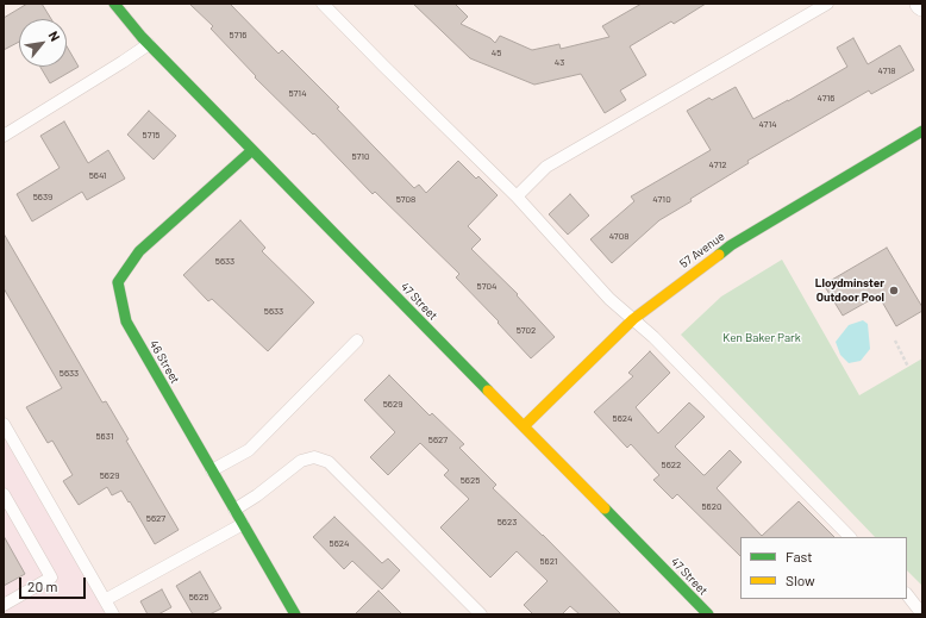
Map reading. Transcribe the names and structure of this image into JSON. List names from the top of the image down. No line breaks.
{"streets":{"street":["57 Avenue","47 Street","46 Street"]},"crossings":[["57 Avenue","47 Street"],["47 Street","46 Street"]],"parks":["Ken Baker Park"],"places":["Lloydminster Outdoor Pool"],"house_numbers":["5716","45","43","4718","5714","4716","4714","5715","5710","4712","5641","5639","5708","4710","4708","5633","5704","5633","5702","5633","5629","5624","5631","5627","5622","5629","5625","5620","5627","5623","5624","5621","5625"],"legend":["Fast","Slow"],"scale_bar":"20 m","north":"top right"}
